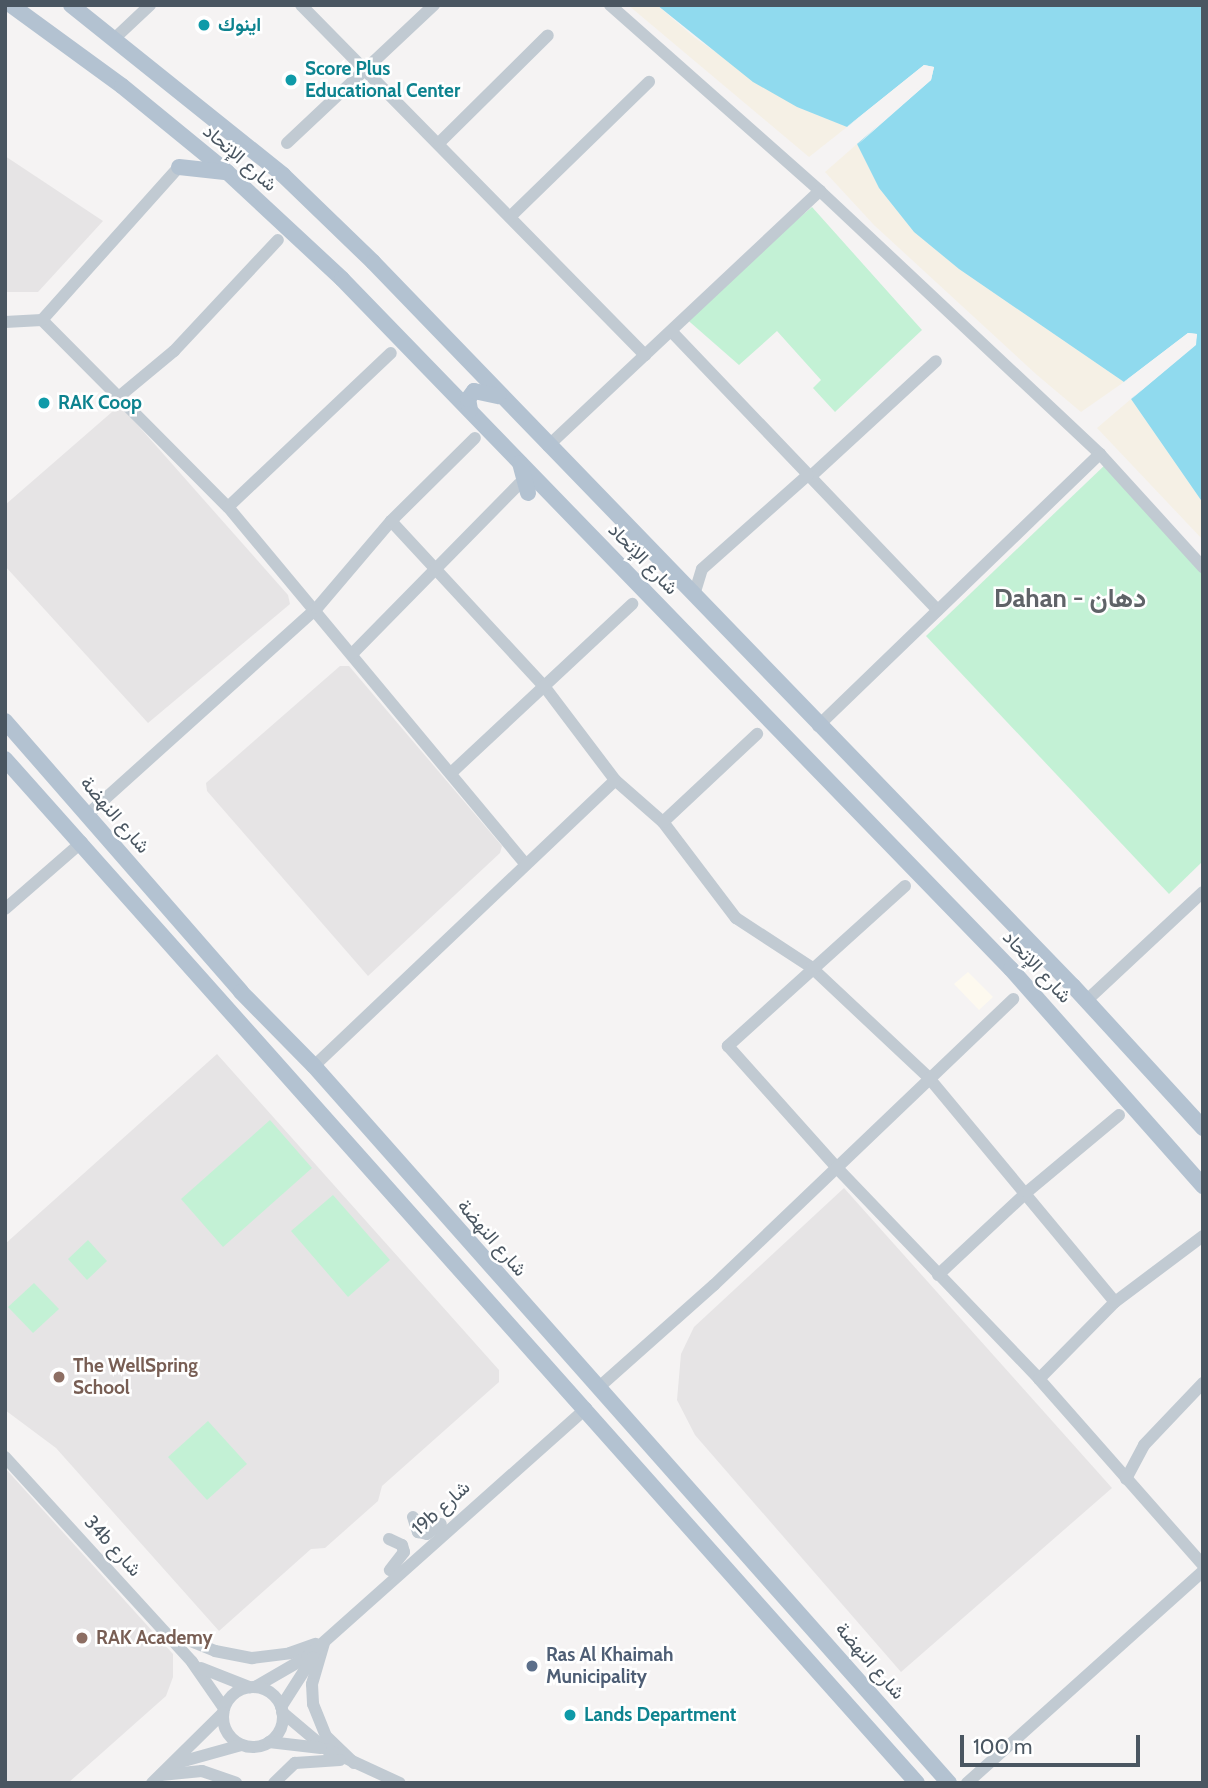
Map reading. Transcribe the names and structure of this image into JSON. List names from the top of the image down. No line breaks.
{"streets":{"main road":["شارع الإتحاد","شارع النهضة"],"street":["19b شارع","34b شارع"]},"crossings":[["19b شارع","34b شارع"]],"districts":["Dahan - دهان"],"places":["اينوك","Score Plus Educational Center","RAK Coop","The WellSpring School","RAK Academy","Ras Al Khaimah Municipality","Lands Department"],"scale_bar":"100 m"}
